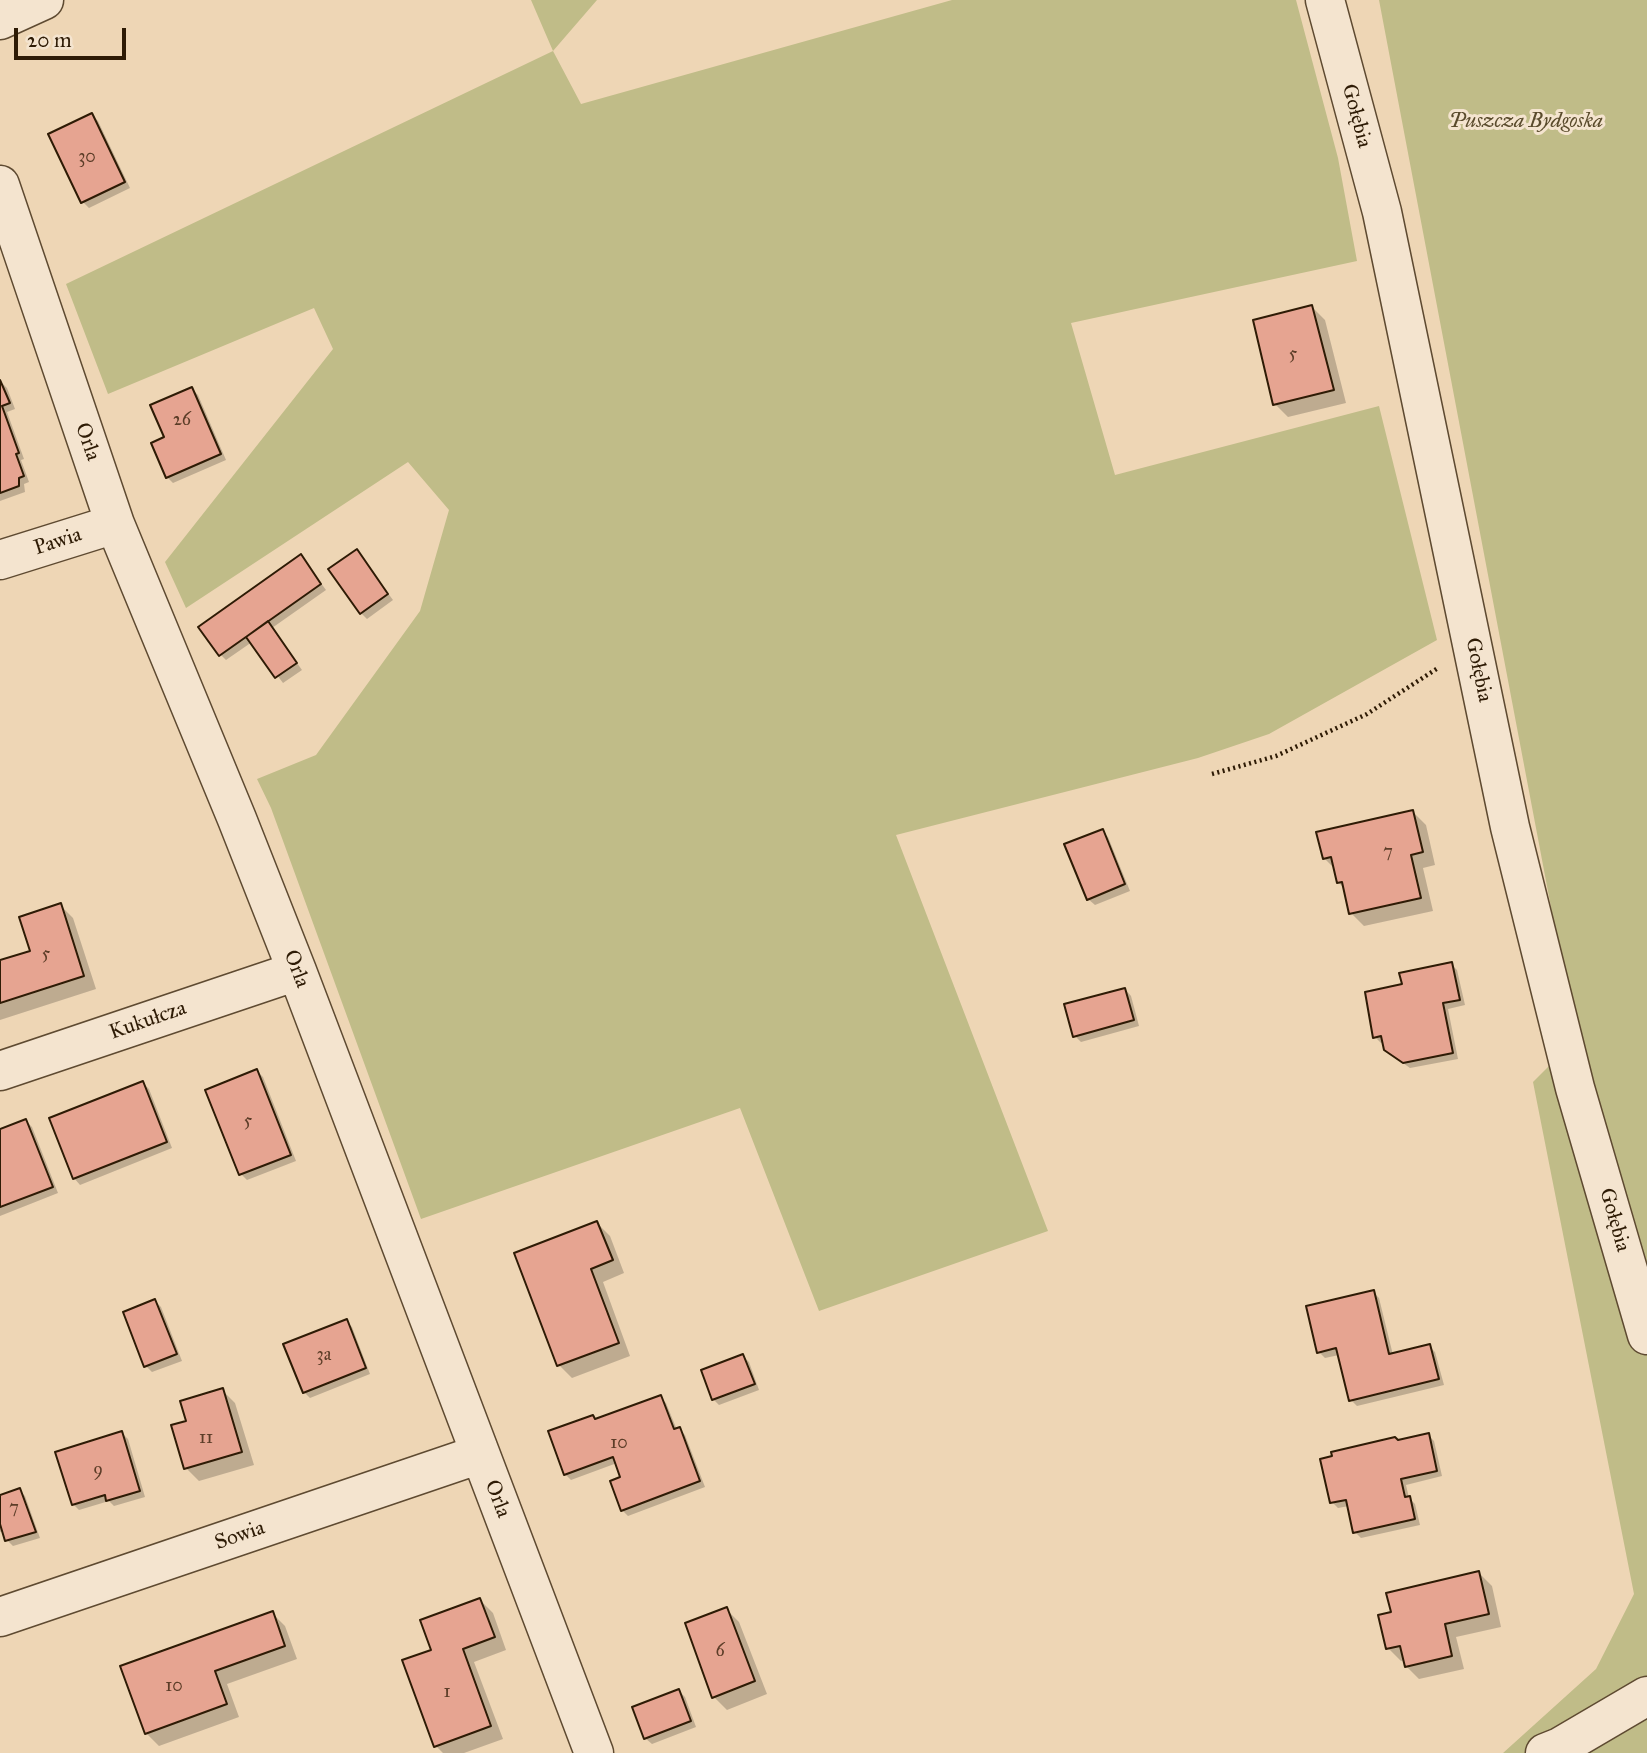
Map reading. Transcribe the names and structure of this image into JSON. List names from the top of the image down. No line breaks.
{"streets":{"street":["Gołębia","Orla","Pawia","Kukułcza","Sowia"]},"crossings":[["Orla","Pawia"],["Orla","Kukułcza"],["Orla","Sowia"]],"parks":["Puszcza Bydgoska"],"house_numbers":["30","5","26","7","5","5","3a","11","10","9","7","6","10","1"],"scale_bar":"20 m"}
